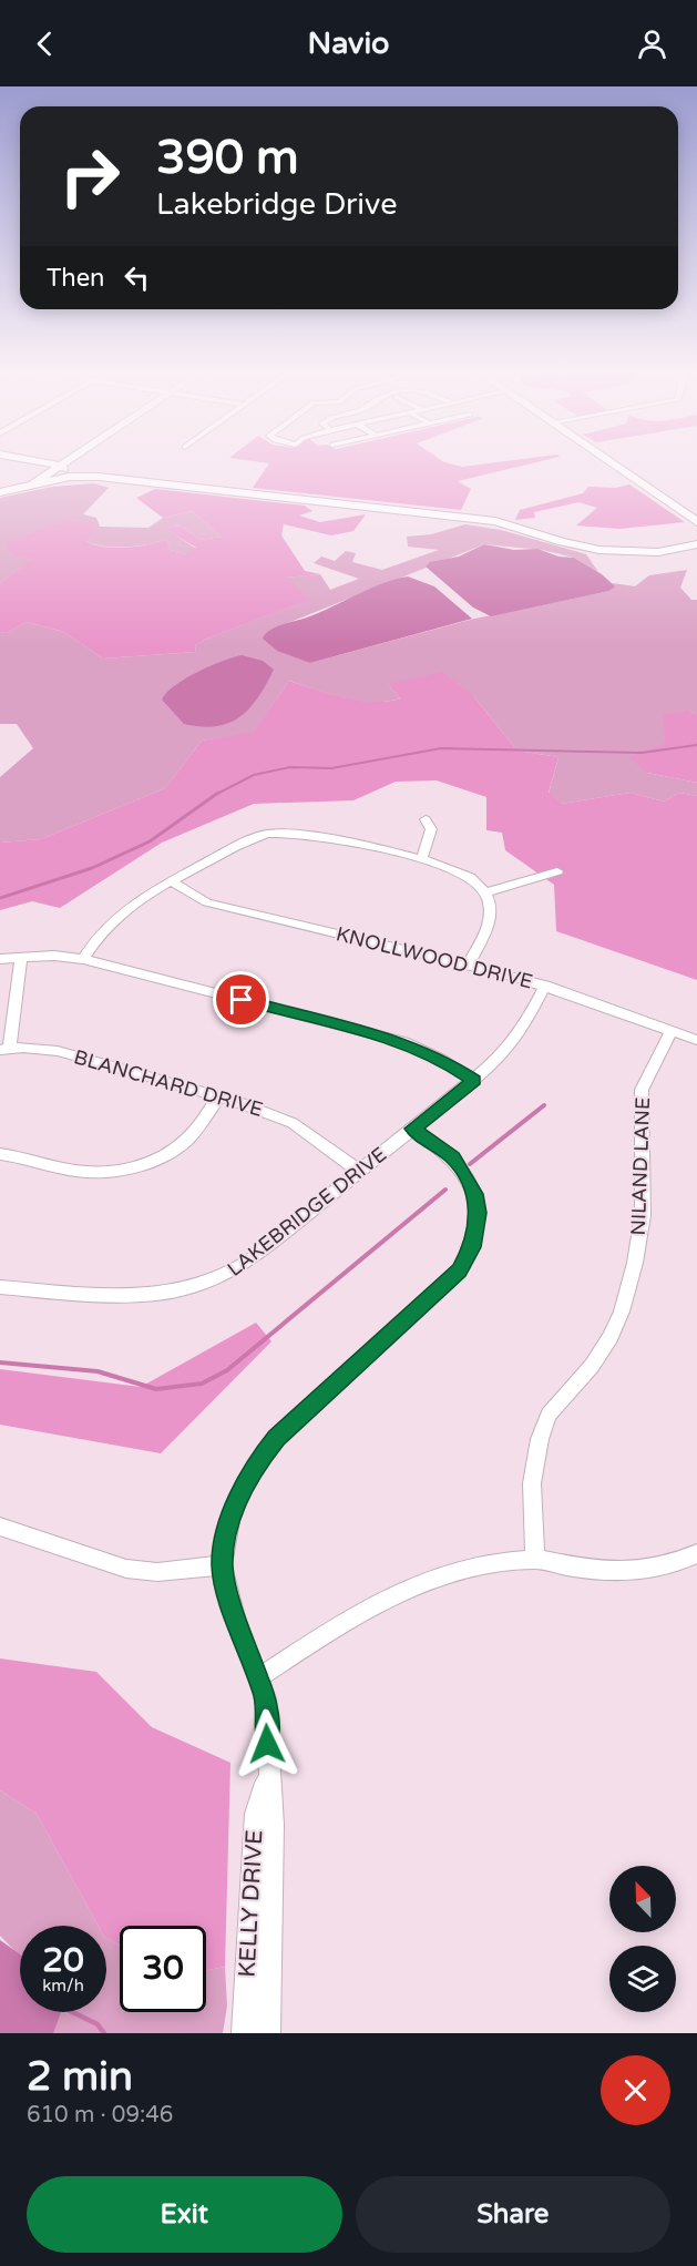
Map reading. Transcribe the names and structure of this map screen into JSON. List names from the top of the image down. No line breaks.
{"streets":{"street":["KNOLLWOOD DRIVE","BLANCHARD DRIVE","NILAND LANE","LAKEBRIDGE DRIVE","KELLY DRIVE"]},"crossings":[["KNOLLWOOD DRIVE","NILAND LANE"],["KNOLLWOOD DRIVE","LAKEBRIDGE DRIVE"],["BLANCHARD DRIVE","LAKEBRIDGE DRIVE"],["LAKEBRIDGE DRIVE","KELLY DRIVE"]],"north":"top left","page":{"header":"Navio","turn":["390 m","Lakebridge Drive"],"then":"Then","speed":"20 km/h","limit":"30","heading":["2 min","610 m · 09:46"],"buttons":["Exit","Share"]}}
